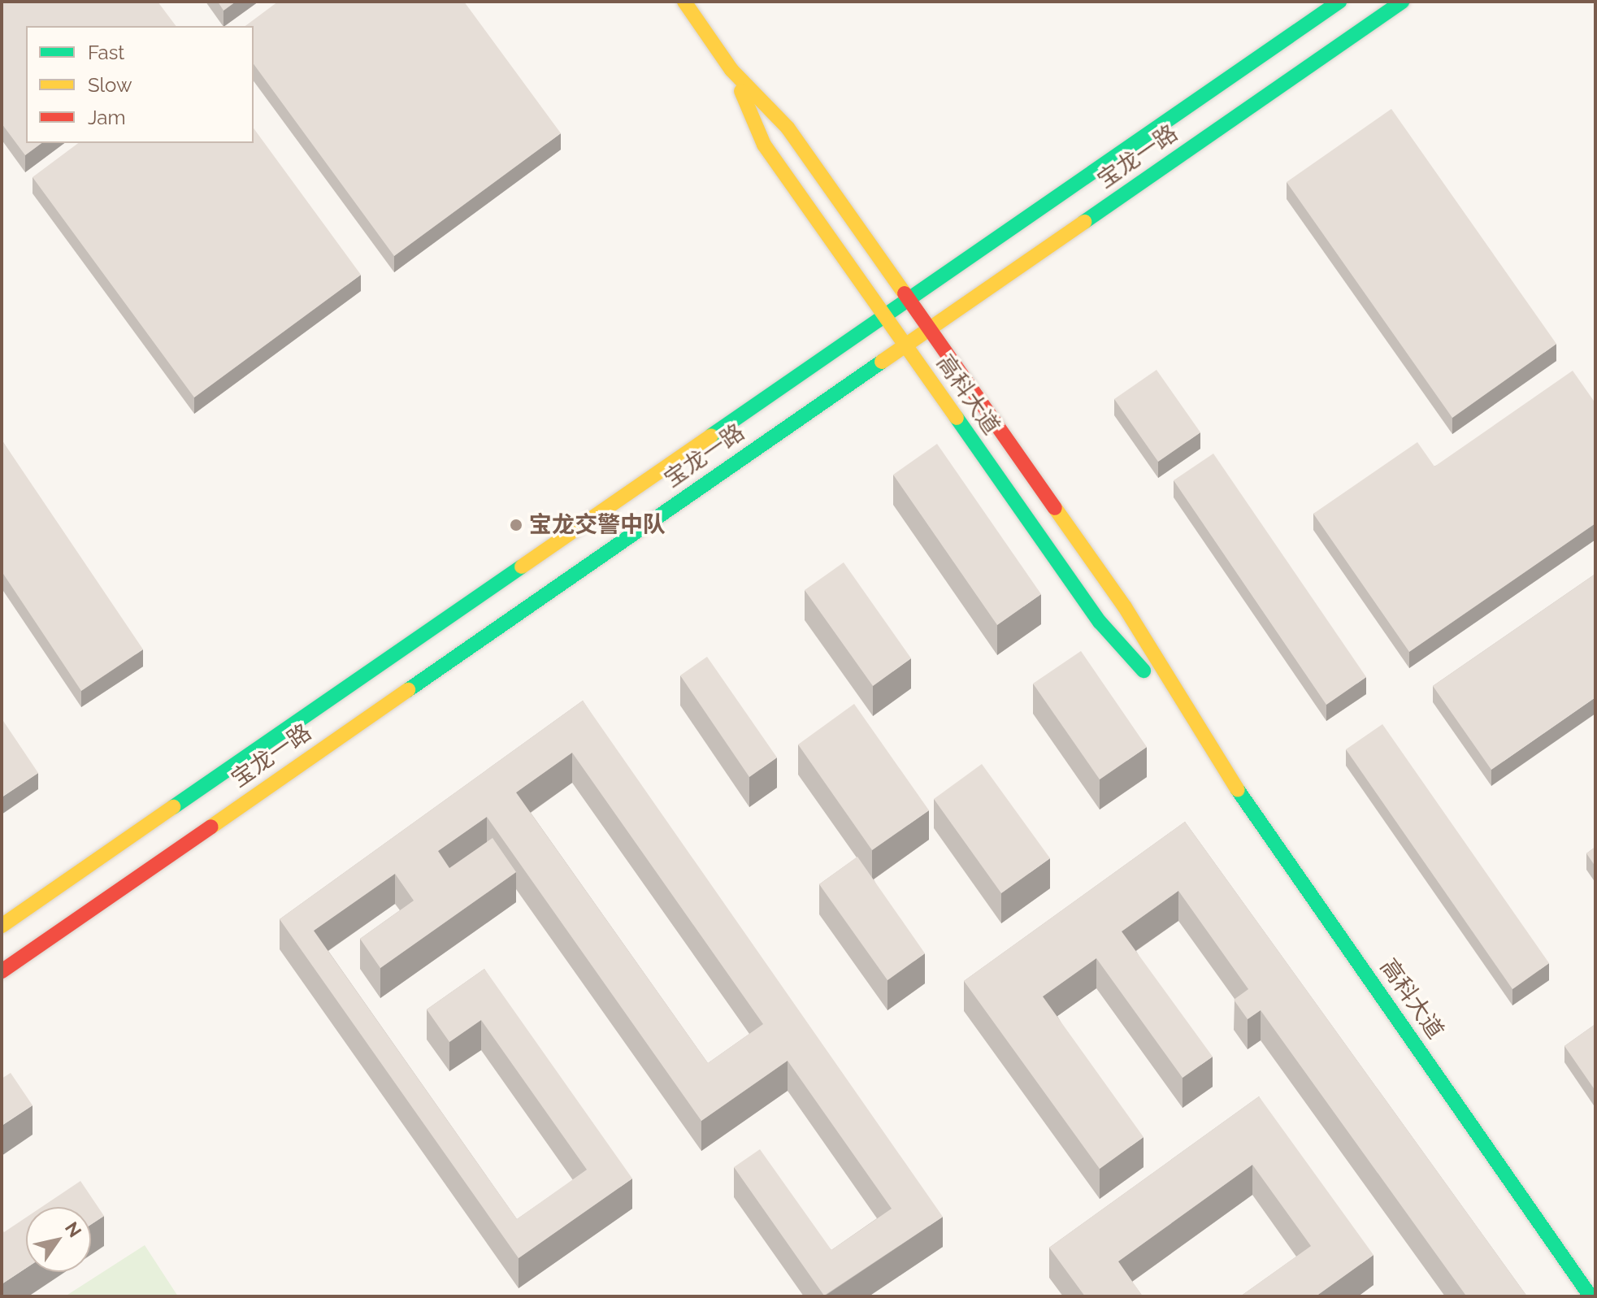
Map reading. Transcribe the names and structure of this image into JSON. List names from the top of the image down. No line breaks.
{"streets":{"street":["宝龙一路","高科大道"]},"crossings":[["宝龙一路","高科大道"]],"places":["宝龙交警中队"],"legend":["Fast","Slow","Jam"],"north":"top right"}
